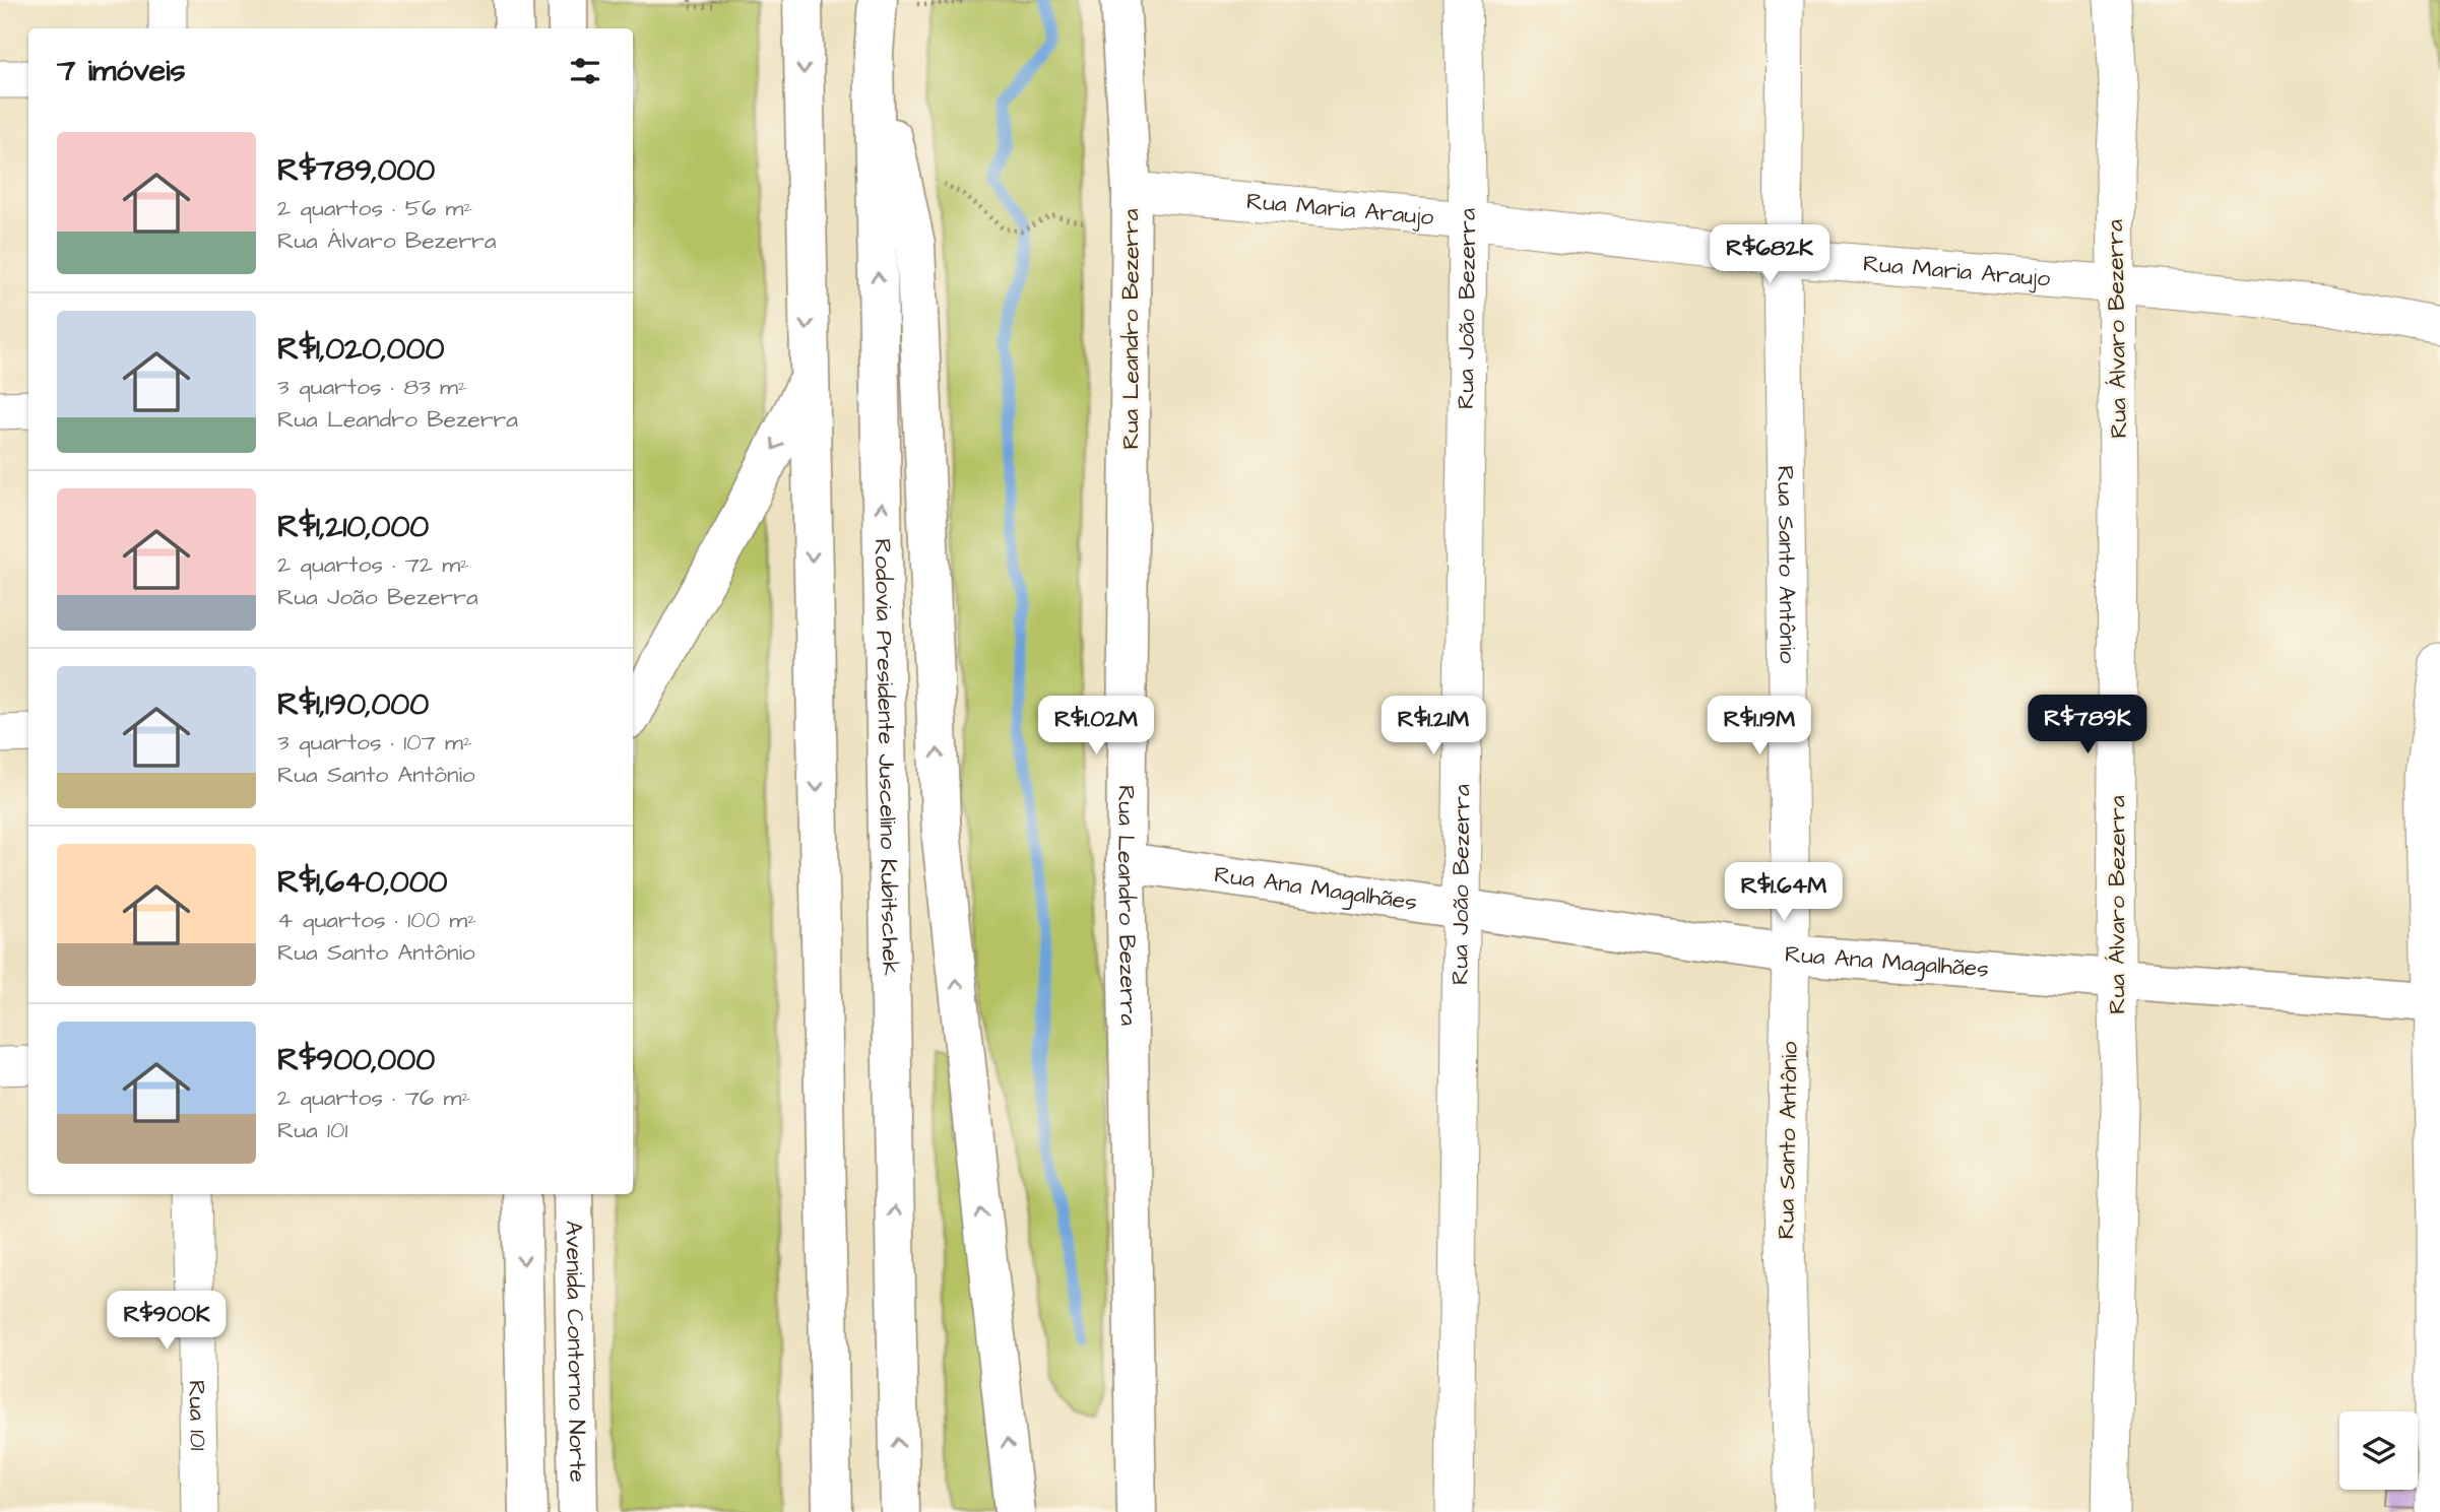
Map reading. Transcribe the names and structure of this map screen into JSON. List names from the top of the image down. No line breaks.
{"streets":{"main road":["Rua Leandro Bezerra","Rodovia Presidente Juscelino Kubitschek","Rua Ana Magalhães","Avenida Contorno Norte"],"street":["Rua Maria Araujo","Rua João Bezerra","Rua Álvaro Bezerra","Rua Santo Antônio","Rua 101"]},"crossings":[["Rua Maria Araujo","Rua João Bezerra"],["Rua Maria Araujo","Rua Leandro Bezerra"],["Rua Maria Araujo","Rua Álvaro Bezerra"],["Rua Maria Araujo","Rua Santo Antônio"],["Rua João Bezerra","Rua Ana Magalhães"],["Rua Leandro Bezerra","Rua Ana Magalhães"],["Rua Álvaro Bezerra","Rua Ana Magalhães"],["Rua Santo Antônio","Rua Ana Magalhães"]],"page":{"heading":"7 imóveis","list":[{"name":"R$789,000","note":"2 quartos · 56 m² · Rua Álvaro Bezerra"},{"name":"R$1,020,000","note":"3 quartos · 83 m² · Rua Leandro Bezerra"},{"name":"R$1,210,000","note":"2 quartos · 72 m² · Rua João Bezerra"},{"name":"R$1,190,000","note":"3 quartos · 107 m² · Rua Santo Antônio"},{"name":"R$1,640,000","note":"4 quartos · 100 m² · Rua Santo Antônio"},{"name":"R$900,000","note":"2 quartos · 76 m² · Rua 101"}],"price":["R$682K","R$789K","R$1.02M","R$1.21M","R$1.19M","R$1.64M","R$900K"]}}
